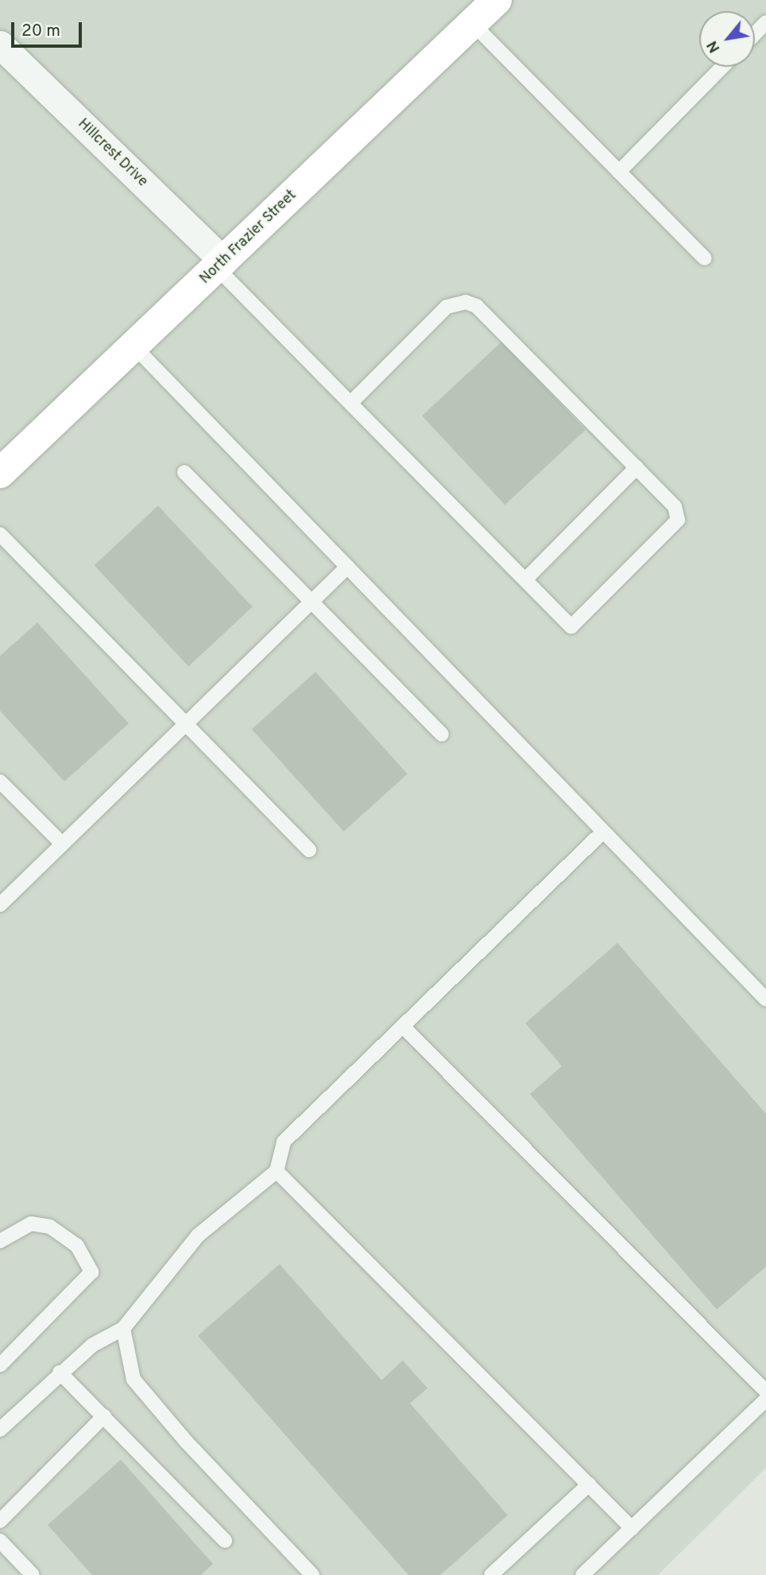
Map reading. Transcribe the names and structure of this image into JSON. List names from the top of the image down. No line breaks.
{"streets":{"main road":["North Frazier Street"],"street":["Hillcrest Drive"]},"crossings":[["Hillcrest Drive","North Frazier Street"]],"scale_bar":"20 m","north":"bottom left"}
